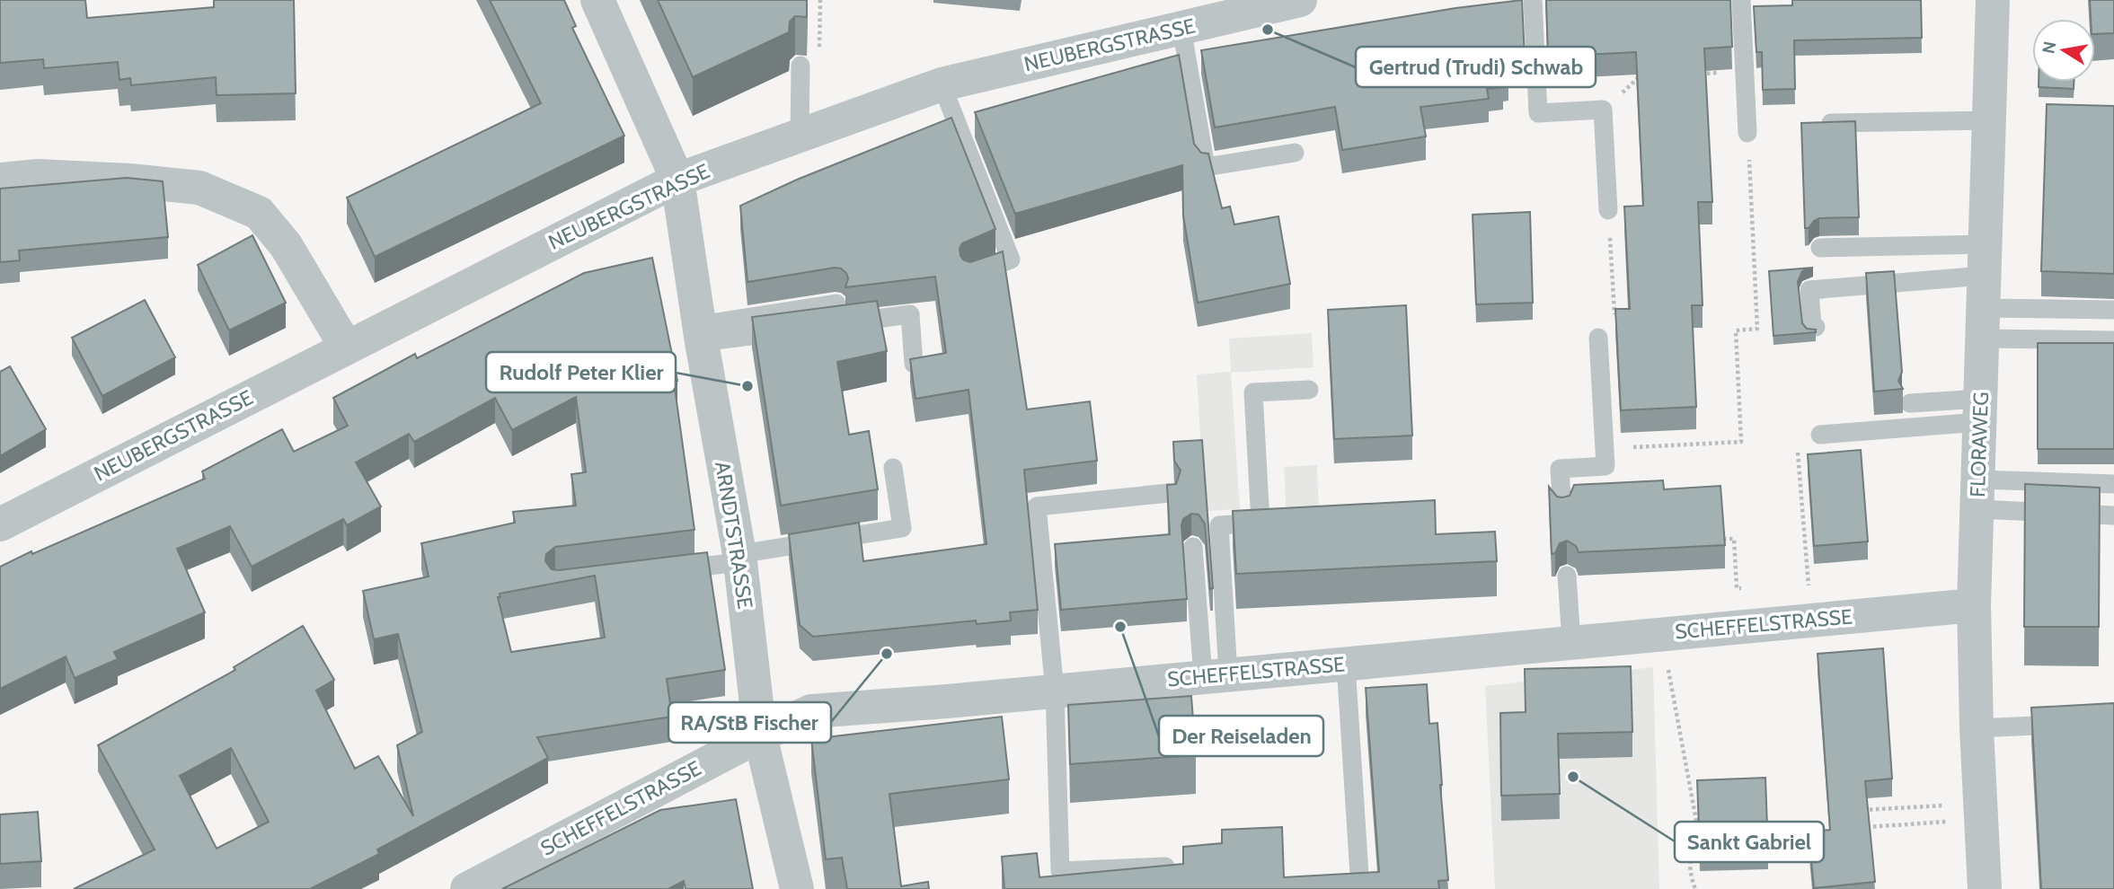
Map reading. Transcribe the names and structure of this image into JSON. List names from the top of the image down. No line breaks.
{"streets":{"street":["NEUBERGSTRASSE","FLORAWEG","ARNDTSTRASSE","SCHEFFELSTRASSE"]},"crossings":[["NEUBERGSTRASSE","ARNDTSTRASSE"],["FLORAWEG","SCHEFFELSTRASSE"],["ARNDTSTRASSE","SCHEFFELSTRASSE"]],"places":["Gertrud (Trudi) Schwab","Rudolf Peter Klier","Der Reiseladen","RA/StB Fischer","Sankt Gabriel"],"north":"left"}
